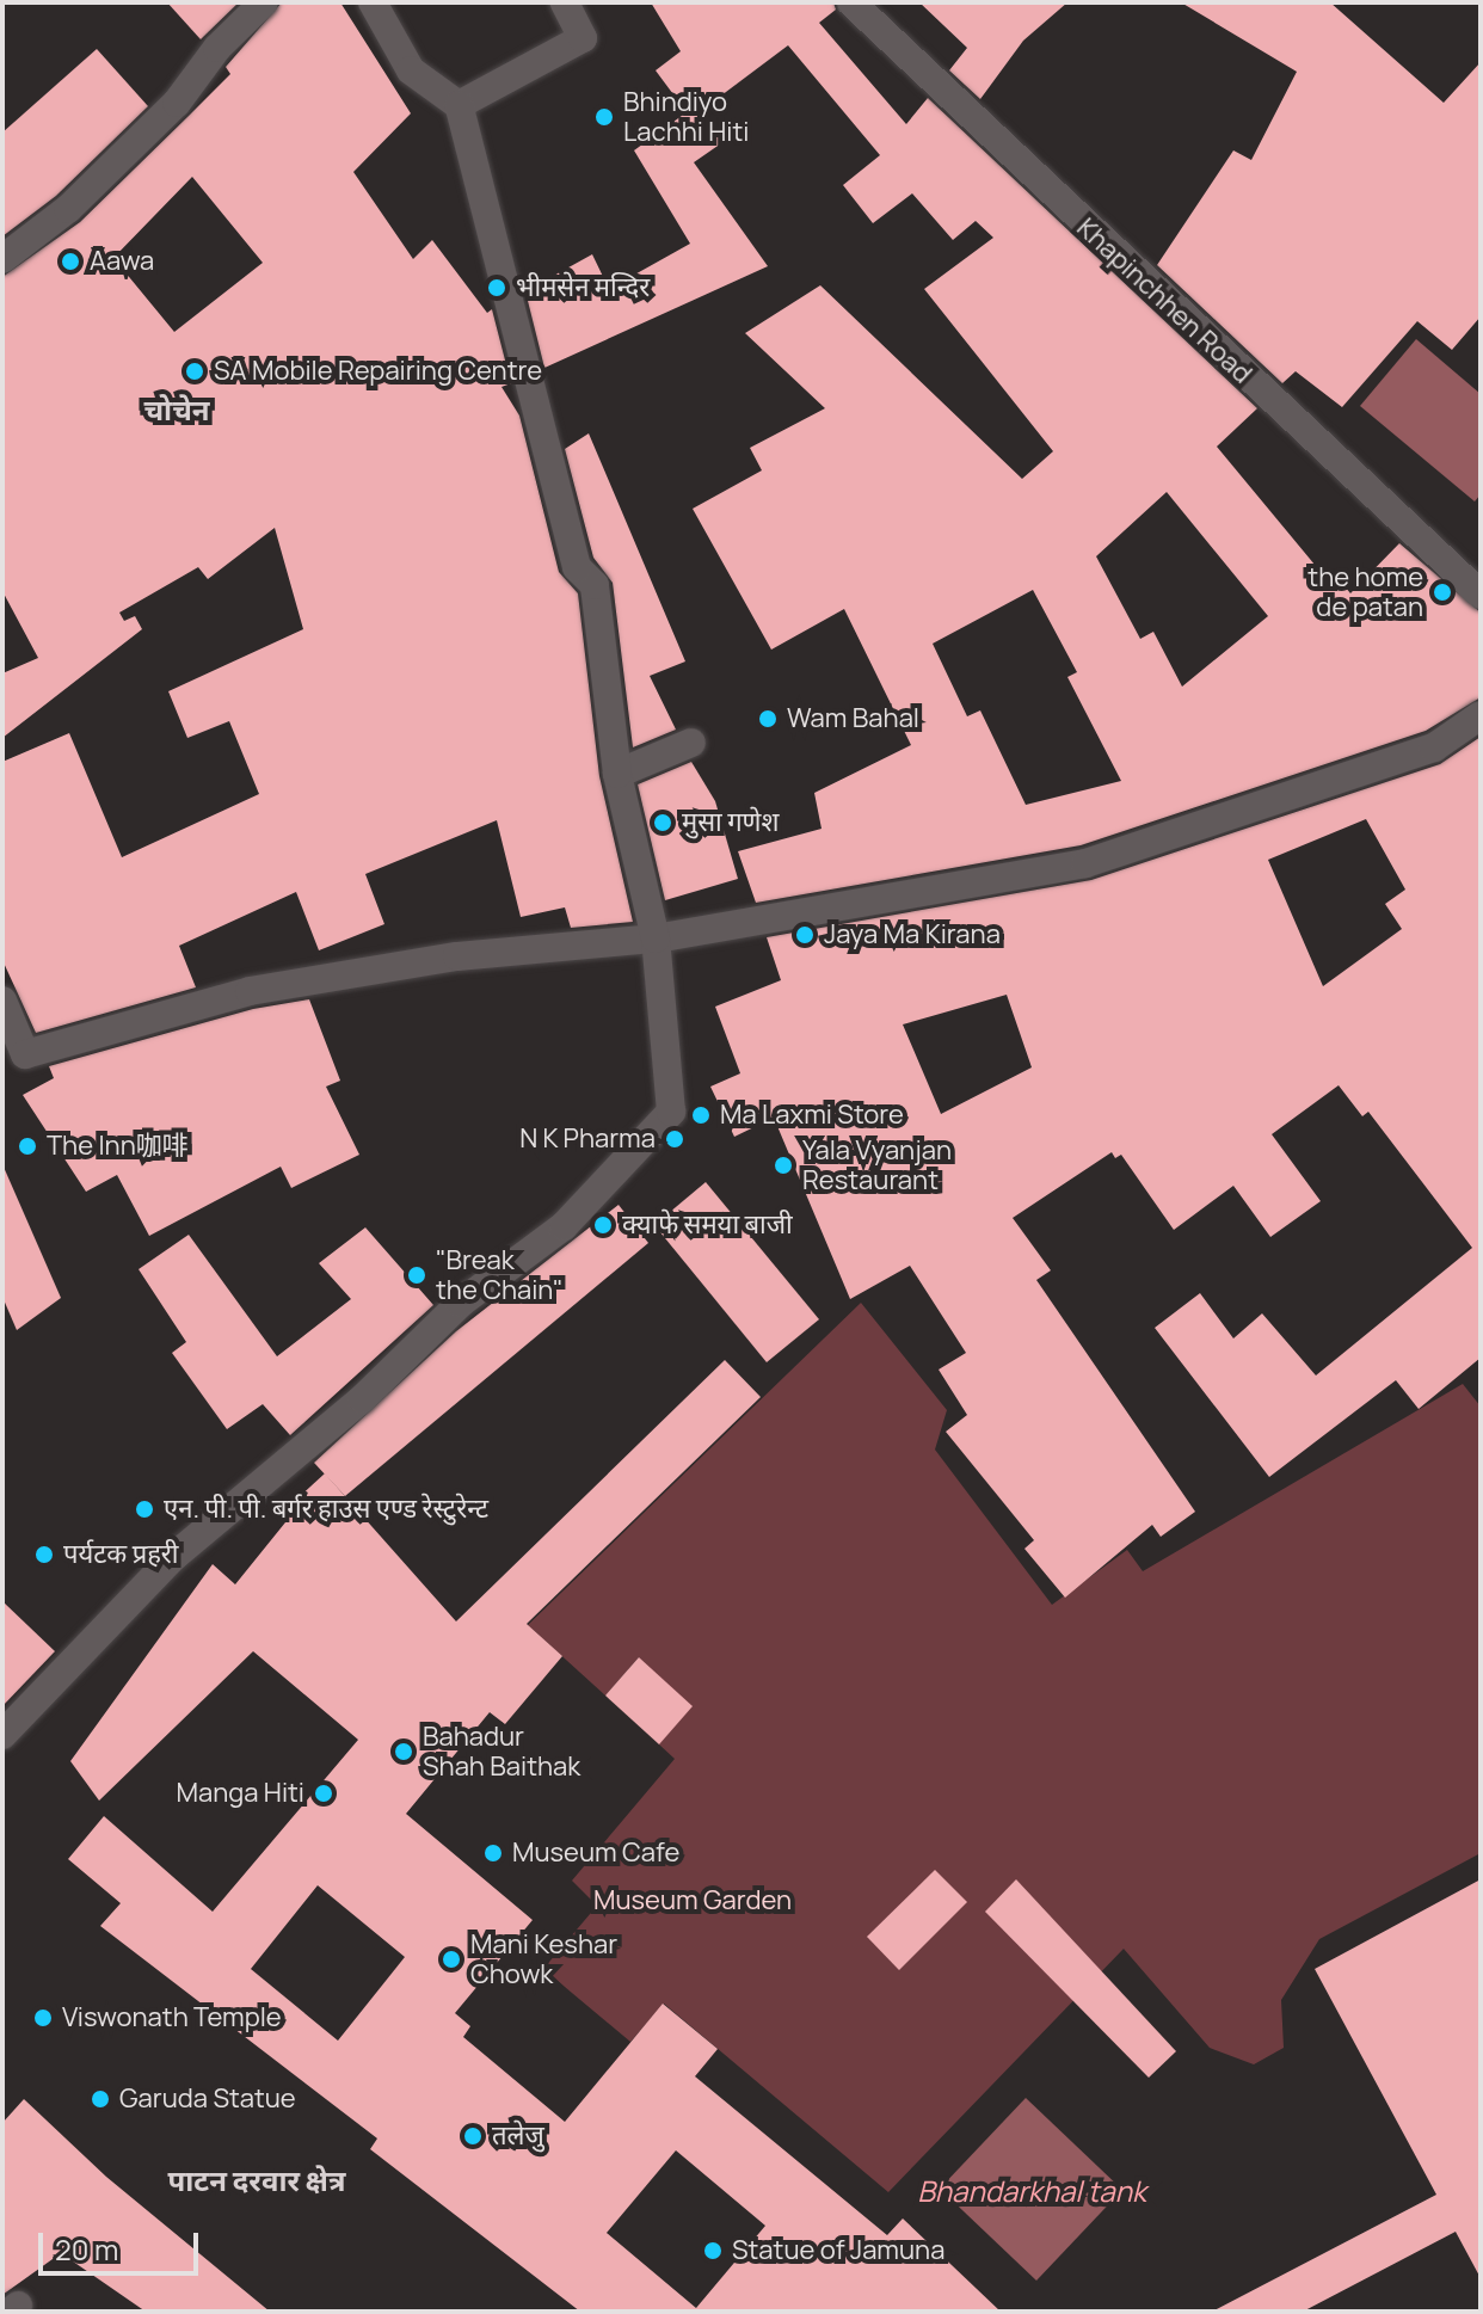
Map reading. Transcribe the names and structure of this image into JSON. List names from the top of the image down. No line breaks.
{"streets":{"street":["Khapinchhen Road"]},"districts":["चोचेन","पाटन दरवार क्षेत्र"],"water":["Bhandarkhal tank"],"parks":["Museum Garden"],"places":["Bhindiyo Lachhi Hiti","Aawa","भीमसेन मन्दिर","SA Mobile Repairing Centre","the home de patan","Wam Bahal","मुसा गणेश","Jaya Ma Kirana","Ma Laxmi Store","N K Pharma","The Inn咖啡","Yala Vyanjan Restaurant","क्याफे समया बाजी","\"Break the Chain\"","एन. पी. पी. बर्गर हाउस एण्ड रेस्टुरेन्ट","पर्यटक प्रहरी","Bahadur Shah Baithak","Manga Hiti","Museum Cafe","Mani Keshar Chowk","Viswonath Temple","Garuda Statue","तलेजु","Statue of Jamuna"],"scale_bar":"20 m"}
